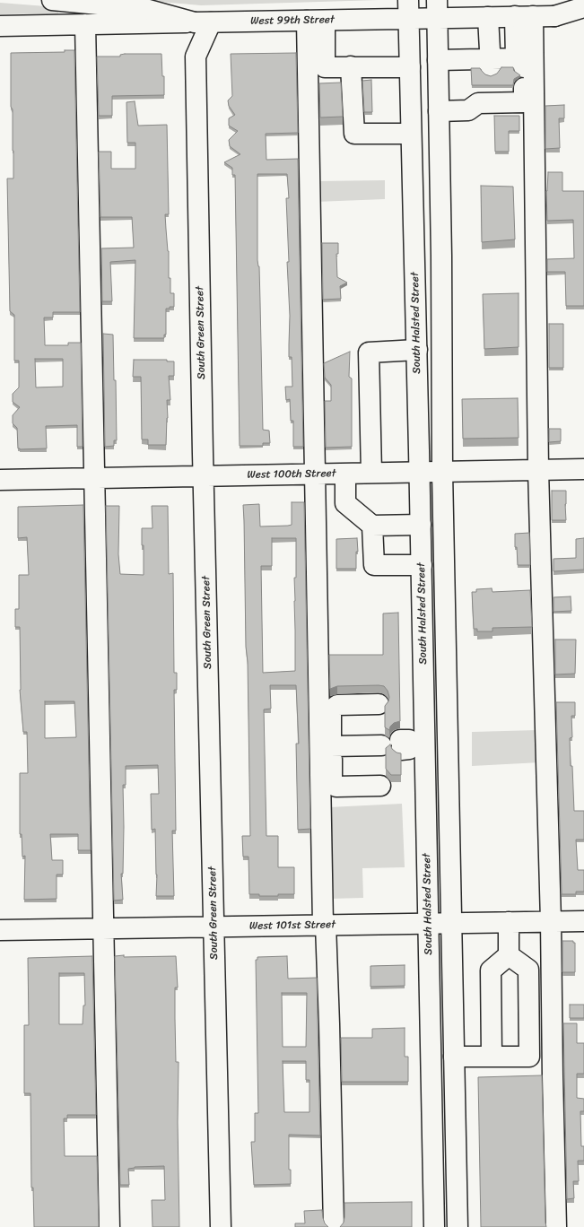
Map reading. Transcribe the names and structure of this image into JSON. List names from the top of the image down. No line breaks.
{"streets":{"main road":["West 99th Street","South Halsted Street","South Green Street","West 100th Street","West 101st Street"]},"crossings":[["West 99th Street","South Halsted Street"],["West 99th Street","South Green Street"],["South Halsted Street","West 100th Street"],["South Halsted Street","West 101st Street"],["South Green Street","West 100th Street"],["South Green Street","West 101st Street"]]}
